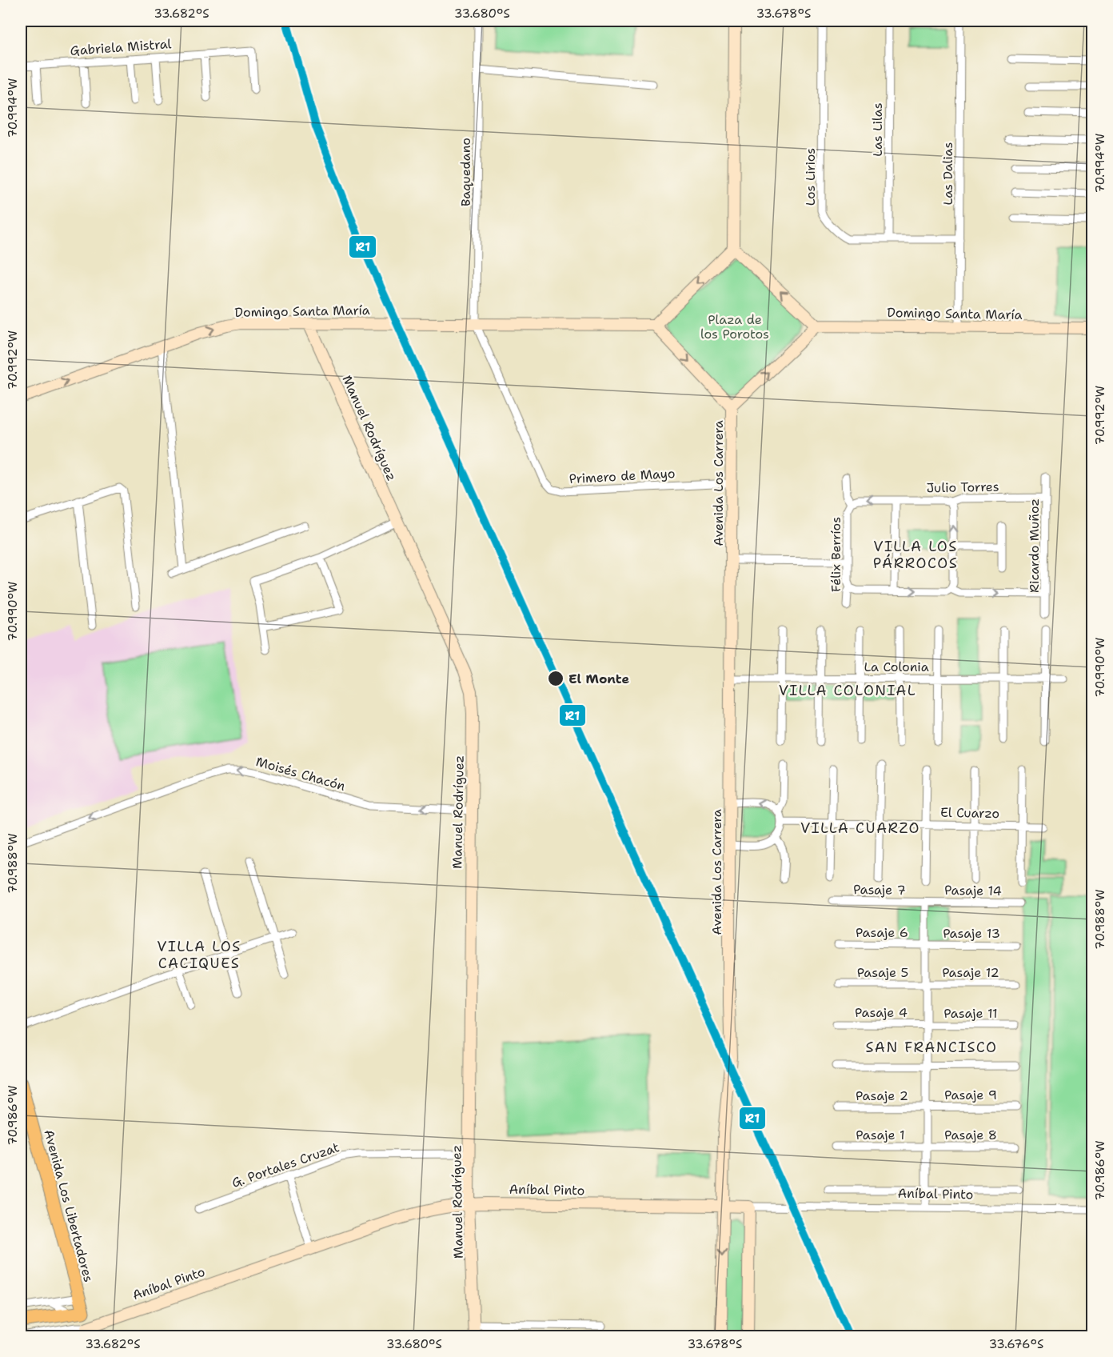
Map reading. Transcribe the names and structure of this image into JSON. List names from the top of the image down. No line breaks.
{"streets":{"main road":["Avenida Los Libertadores"],"street":["Gabriela Mistral","Las Lilas","Baquedano","Las Dalias","Los Lirios","Domingo Santa María","Manuel Rodríguez","Primero de Mayo","Avenida Los Carrera","Julio Torres","Ricardo Muñoz","Félix Berríos","La Colonia","Moisés Chacón","El Cuarzo","Pasaje 7","Pasaje 14","Pasaje 6","Pasaje 13","Pasaje 5","Pasaje 12","Pasaje 4","Pasaje 11","Pasaje 9","Pasaje 2","Pasaje 1","Pasaje 8","G. Portales Cruzat","Aníbal Pinto"]},"crossings":[["Las Lilas","Los Lirios"],["Baquedano","Domingo Santa María"],["Baquedano","Primero de Mayo"],["Las Dalias","Los Lirios"],["Las Dalias","Domingo Santa María"],["Domingo Santa María","Manuel Rodríguez"],["Domingo Santa María","Primero de Mayo"],["Manuel Rodríguez","Moisés Chacón"],["Manuel Rodríguez","G. Portales Cruzat"],["Manuel Rodríguez","Aníbal Pinto"],["Primero de Mayo","Avenida Los Carrera"],["Avenida Los Carrera","La Colonia"],["Avenida Los Carrera","Aníbal Pinto"],["Julio Torres","Ricardo Muñoz"],["Julio Torres","Félix Berríos"],["Pasaje 7","Pasaje 14"],["Pasaje 6","Pasaje 13"],["Pasaje 5","Pasaje 12"],["Pasaje 4","Pasaje 11"],["Pasaje 9","Pasaje 2"],["Pasaje 1","Pasaje 8"],["Aníbal Pinto","Avenida Los Libertadores"]],"one_way":["Moisés Chacón"],"districts":["VILLA LOS PÁRROCOS","VILLA COLONIAL","VILLA CUARZO","VILLA LOS CACIQUES","SAN FRANCISCO"],"parks":["Plaza de los Porotos"],"places":["El Monte"],"lines":["transit line R1"],"coordinates":["33.682°S","33.680°S","33.678°S","70.994°W","70.992°W","70.990°W","70.988°W","70.986°W","33.676°S"]}
